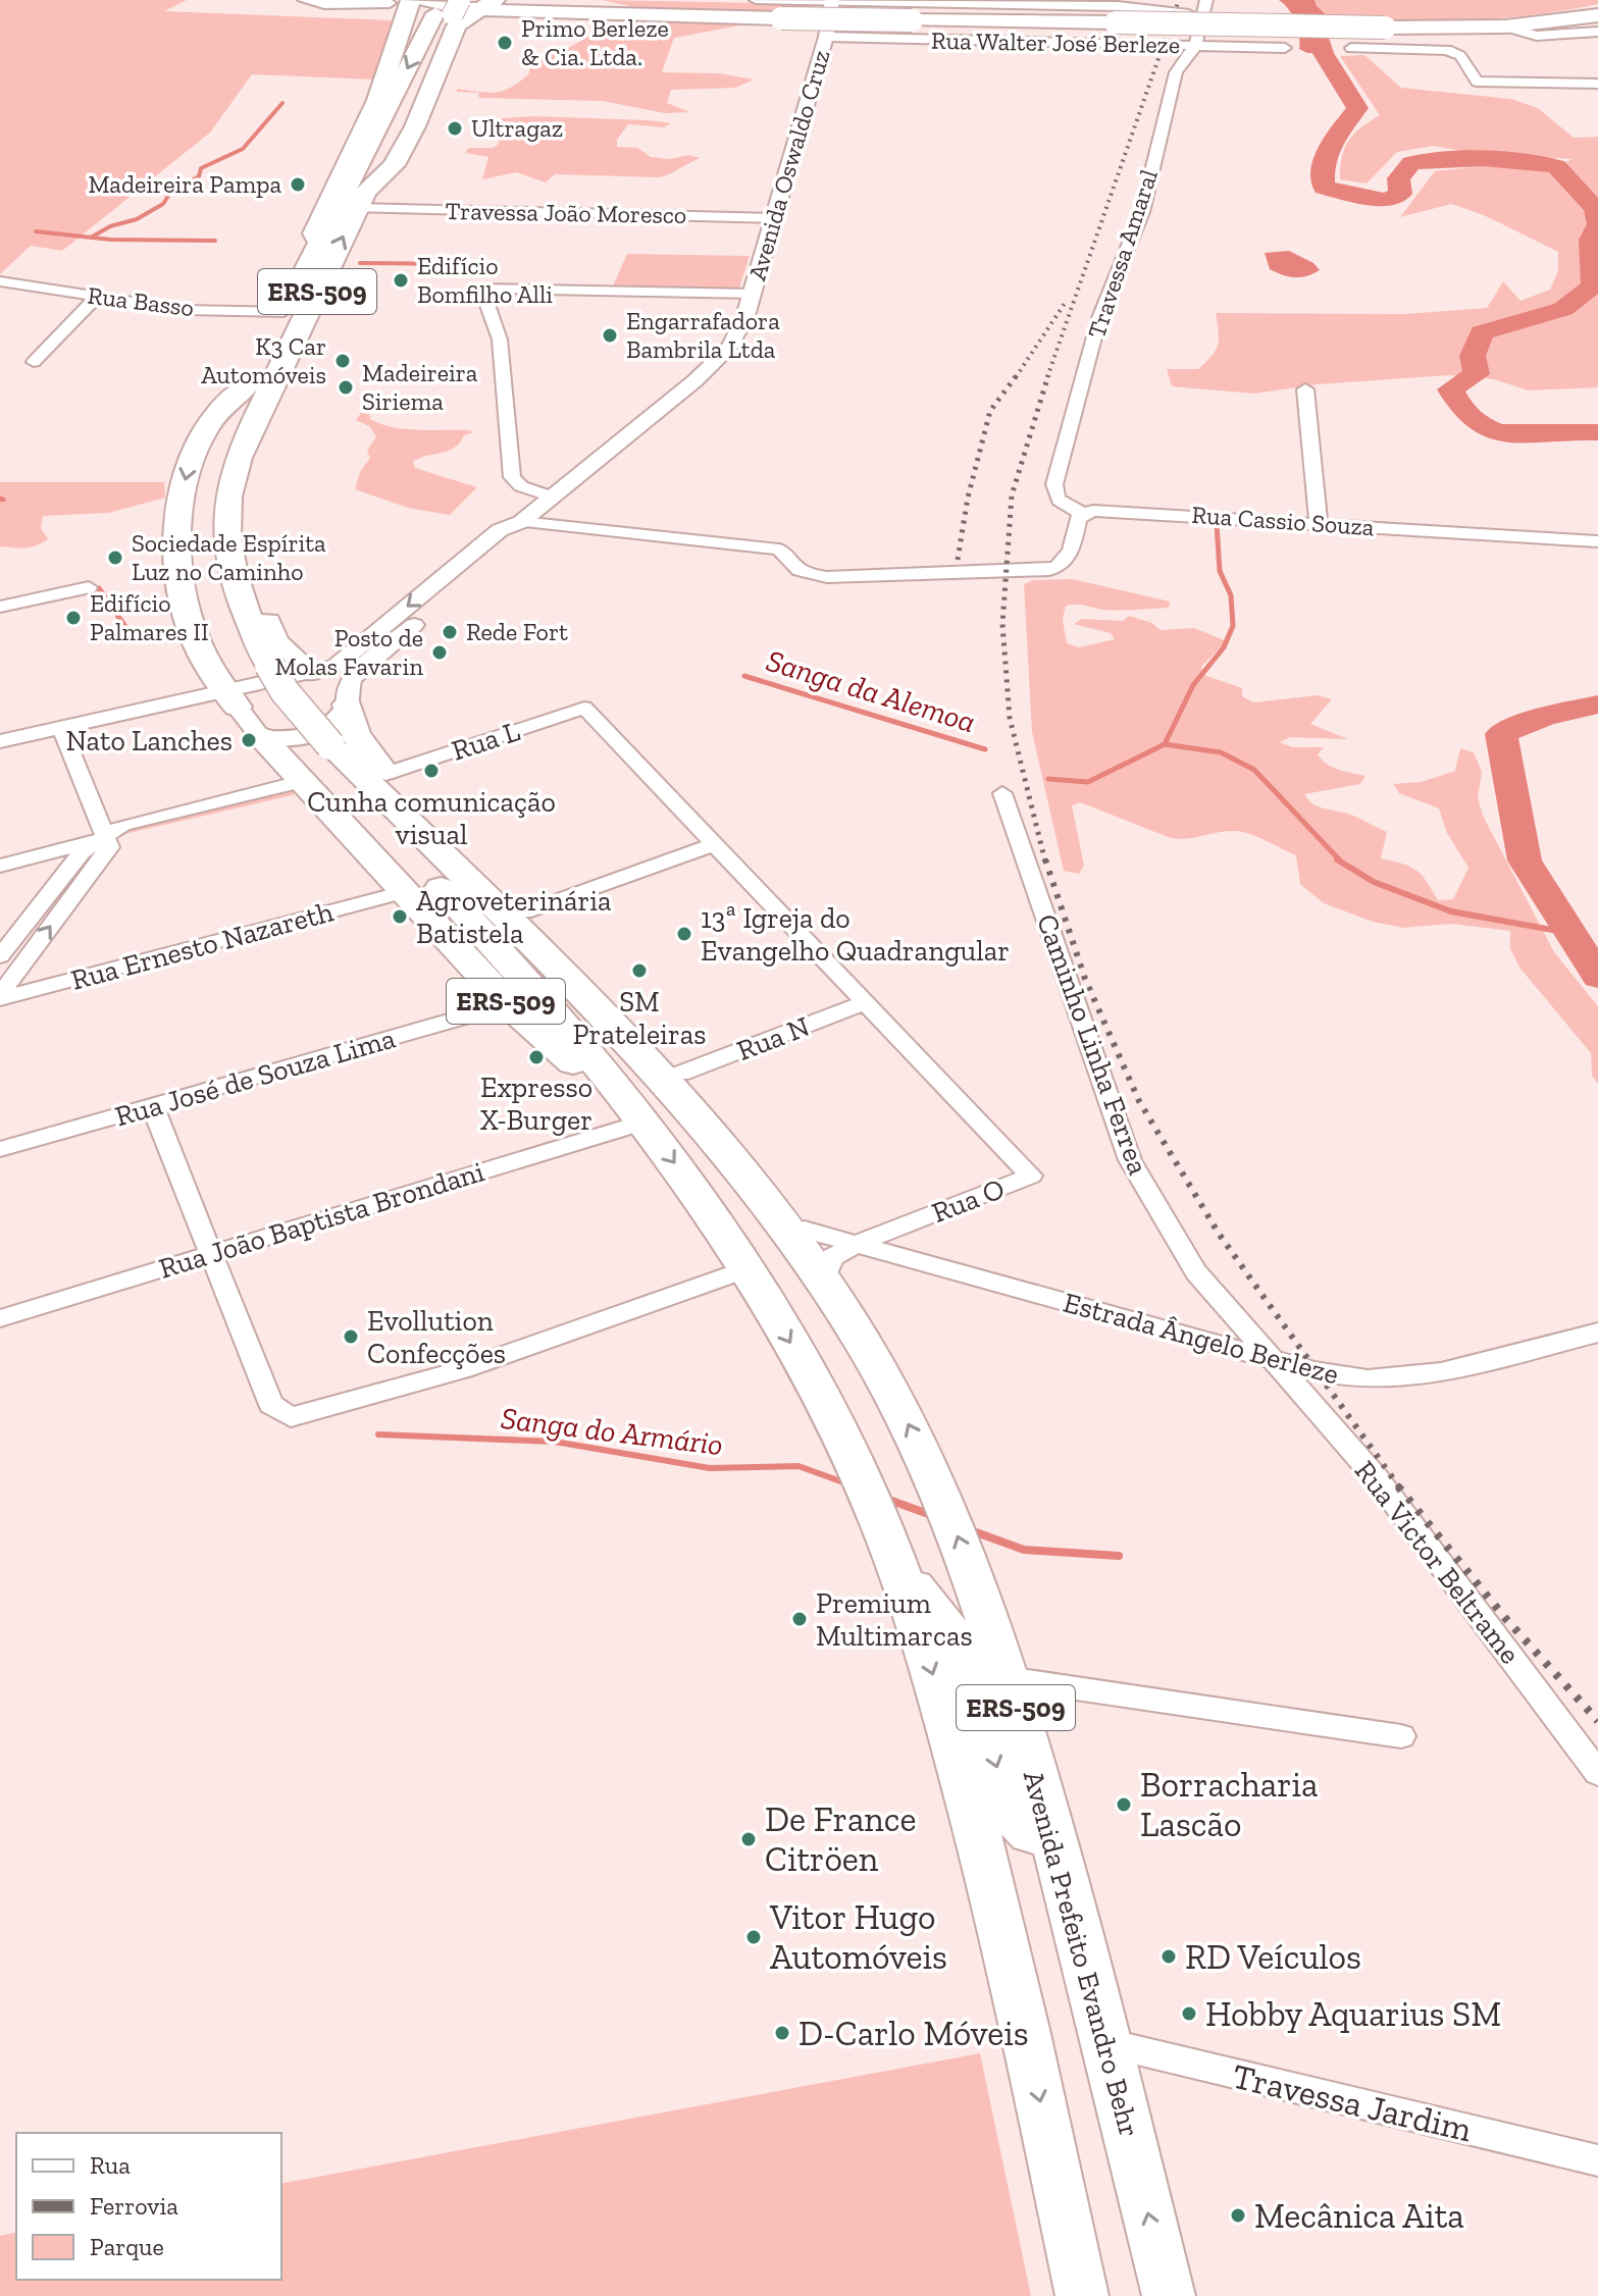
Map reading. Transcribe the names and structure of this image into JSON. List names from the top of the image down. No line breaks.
{"streets":{"highway":["ERS-509","Avenida Prefeito Evandro Behr"],"street":["Rua Walter José Berleze","Avenida Oswaldo Cruz","Travessa João Moresco","Travessa Amaral","Rua Basso","Rua Cassio Souza","Rua L","Rua Ernesto Nazareth","Rua N","Caminho Linha Ferrea","Rua José de Souza Lima","Rua O","Rua João Baptista Brondani","Estrada Ângelo Berleze","Rua Victor Beltrame","Travessa Jardim"]},"crossings":[["Rua Walter José Berleze","Avenida Oswaldo Cruz"],["Rua Walter José Berleze","Travessa Amaral"],["Avenida Oswaldo Cruz","Travessa João Moresco"],["Avenida Oswaldo Cruz","ERS-509"],["Avenida Oswaldo Cruz","Avenida Prefeito Evandro Behr"],["Travessa João Moresco","Avenida Prefeito Evandro Behr"],["Travessa Amaral","Rua Cassio Souza"],["ERS-509","Rua L"],["ERS-509","Rua Ernesto Nazareth"],["ERS-509","Rua N"],["ERS-509","Rua José de Souza Lima"],["ERS-509","Rua O"],["ERS-509","Rua João Baptista Brondani"],["ERS-509","Estrada Ângelo Berleze"],["ERS-509","Avenida Prefeito Evandro Behr"],["Rua Basso","Avenida Prefeito Evandro Behr"],["Rua N","Rua O"],["Caminho Linha Ferrea","Estrada Ângelo Berleze"],["Caminho Linha Ferrea","Rua Victor Beltrame"],["Rua O","Estrada Ângelo Berleze"],["Rua O","Avenida Prefeito Evandro Behr"],["Rua João Baptista Brondani","Avenida Prefeito Evandro Behr"],["Estrada Ângelo Berleze","Rua Victor Beltrame"],["Estrada Ângelo Berleze","Avenida Prefeito Evandro Behr"],["Avenida Prefeito Evandro Behr","Travessa Jardim"]],"water":["Sanga da Alemoa","Sanga do Armário"],"places":["Primo Berleze & Cia. Ltda.","Ultragaz","Madeireira Pampa","Edifício Bomfilho Alli","Engarrafadora Bambrila Ltda","K3 Car Automóveis","Madeireira Siriema","Sociedade Espírita Luz no Caminho","Edifício Palmares II","Rede Fort","Posto de Molas Favarin","Nato Lanches","Cunha comunicação visual","Agroveterinária Batistela","13ª Igreja do Evangelho Quadrangular","SM Prateleiras","Expresso X-Burger","Evollution Confecções","Premium Multimarcas","Borracharia Lascão","De France Citröen","Vitor Hugo Automóveis","RD Veículos","Hobby Aquarius SM","D-Carlo Móveis","Mecânica Aita"],"legend":["Rua","Ferrovia","Parque"]}
